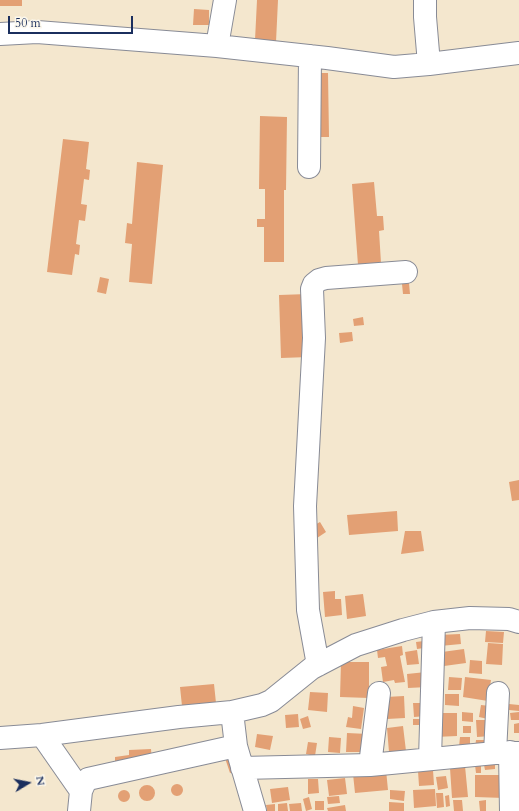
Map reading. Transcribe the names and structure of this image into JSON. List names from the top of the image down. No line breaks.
{"scale_bar":"50 m","north":"right"}
